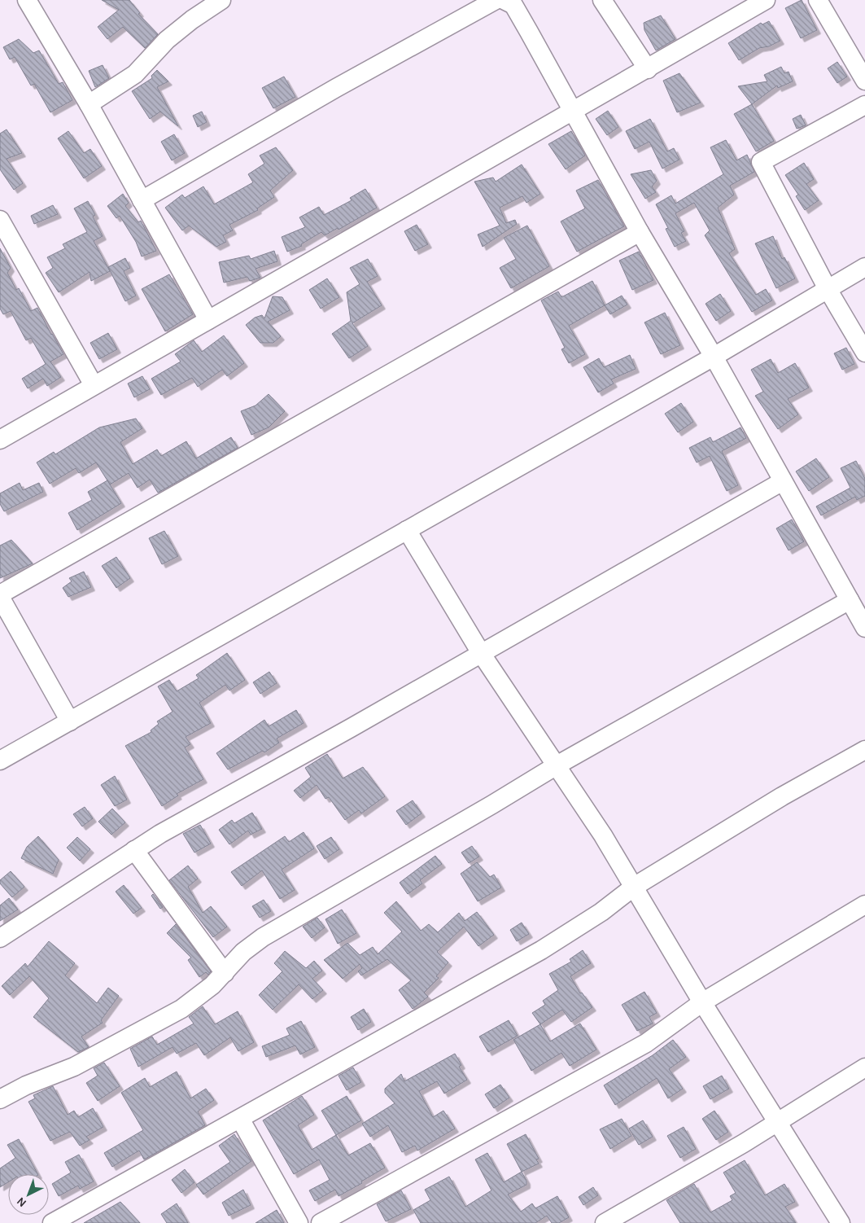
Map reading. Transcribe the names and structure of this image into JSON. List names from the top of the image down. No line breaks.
{"north":"bottom left"}
